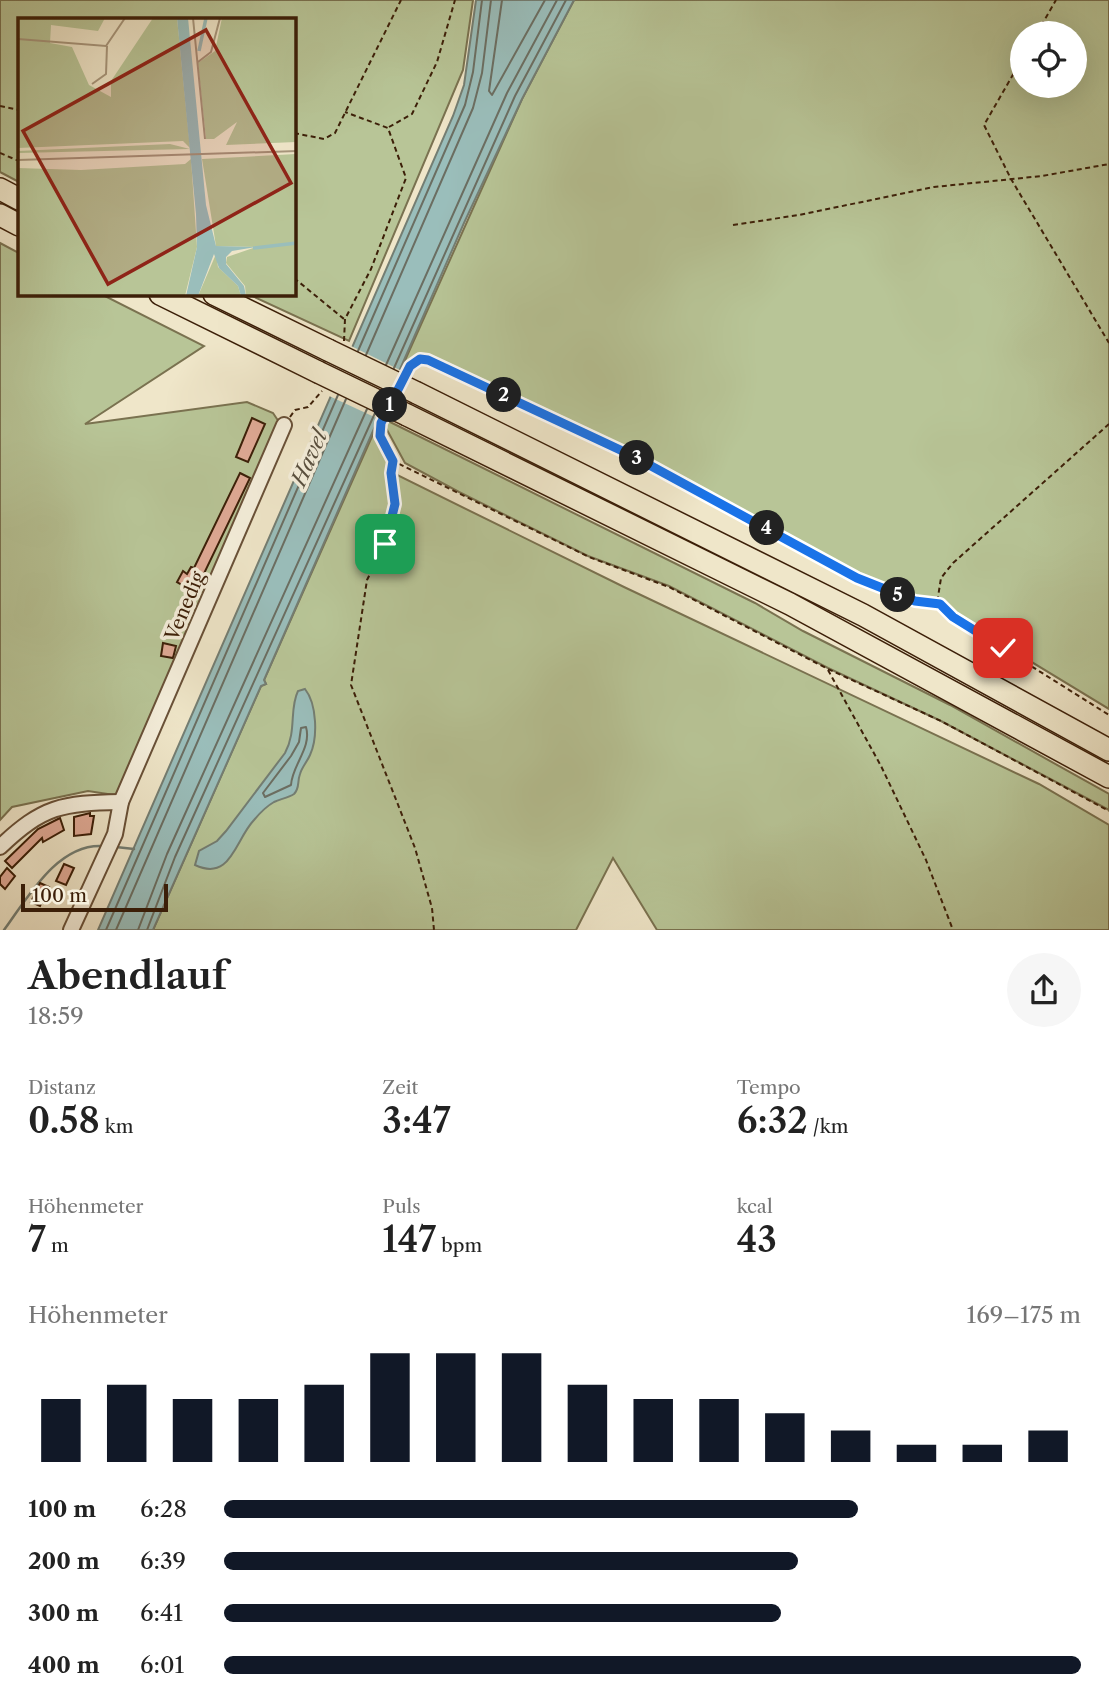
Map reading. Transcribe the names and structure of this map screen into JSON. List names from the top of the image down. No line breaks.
{"streets":{"street":["Venedig"]},"water":["Havel"],"scale_bar":"100 m","page":{"pins":["2","1","3","4","5"],"scale":"100 m","heading":["Abendlauf","18:59"],"stats":[["Distanz","0.58 km"],["Zeit","3:47"],["Tempo","6:32 /km"],["Höhenmeter","7 m"],["Puls","147 bpm"],["kcal","43"]],"chart":["Höhenmeter","169–175 m"],"list":[{"name":"100 m","note":"6:28"},{"name":"200 m","note":"6:39"},{"name":"300 m","note":"6:41"},{"name":"400 m","note":"6:01"}]}}
